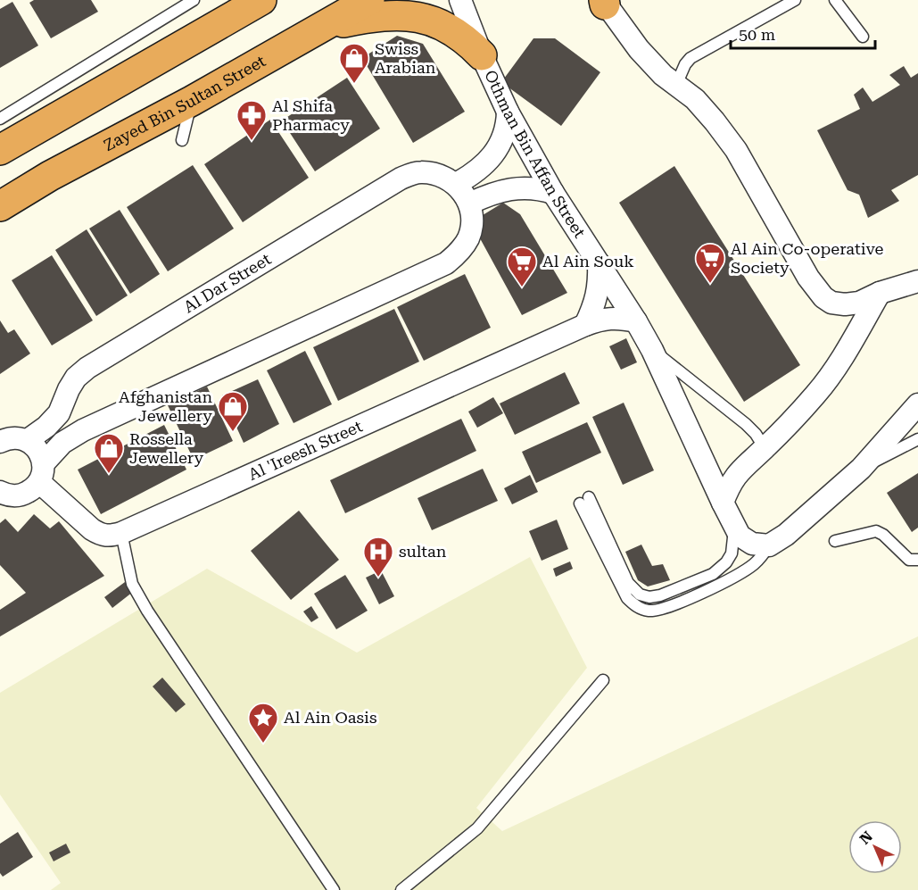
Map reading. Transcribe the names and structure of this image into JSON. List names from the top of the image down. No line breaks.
{"streets":{"highway":["Zayed Bin Sultan Street"],"street":["Othman Bin Affan Street","Al Dar Street","Al 'Ireesh Street"]},"crossings":[["Othman Bin Affan Street","Al 'Ireesh Street"],["Al Dar Street","Al 'Ireesh Street"]],"places":{"shop":["Swiss Arabian","Afghanistan Jewellery","Rossella Jewellery"],"pharmacy":["Al Shifa Pharmacy"],"supermarket":["Al Ain Co-operative Society","Al Ain Souk"],"hospital":["sultan"],"place":["Al Ain Oasis"]},"scale_bar":"50 m","north":"top left"}
